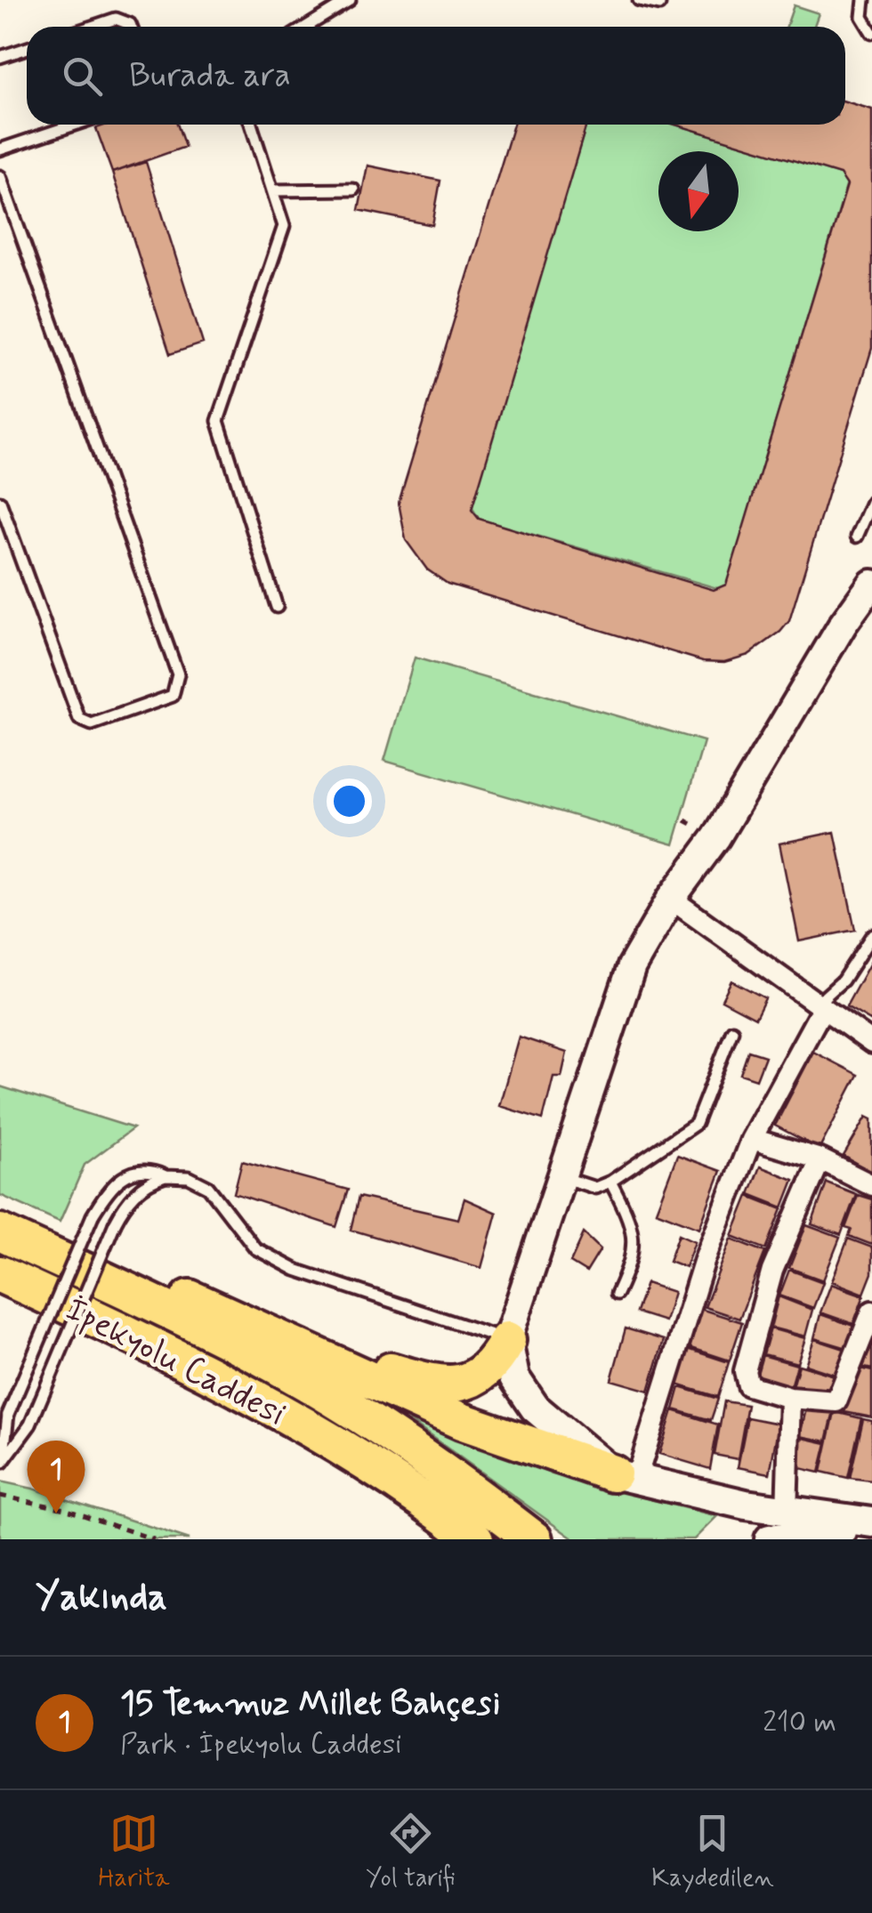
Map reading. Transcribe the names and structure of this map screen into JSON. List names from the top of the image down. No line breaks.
{"streets":{"highway":["İpekyolu Caddesi"]},"north":"bottom","page":{"search":"Burada ara","pins":"1","heading":"Yakında","list":[{"mark":"1","name":"15 Temmuz Millet Bahçesi","note":"Park · İpekyolu Caddesi","value":"210 m"}],"nav":["Harita","Yol tarifi","Kaydedilen"]}}
